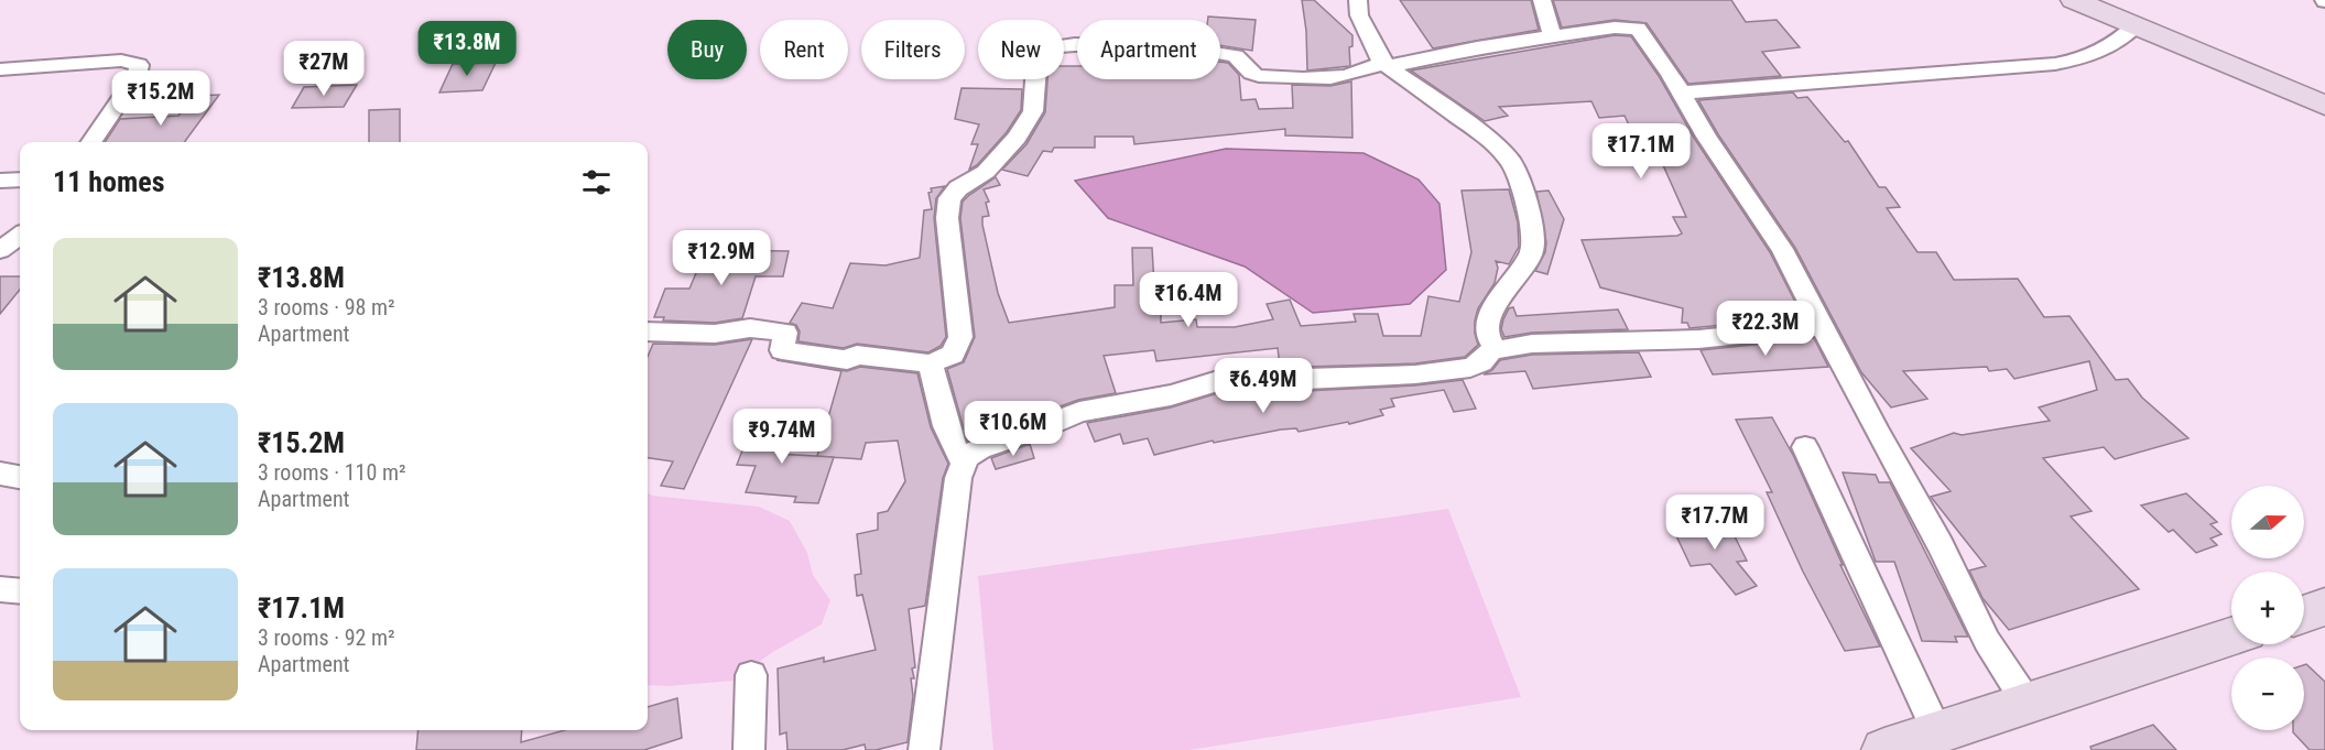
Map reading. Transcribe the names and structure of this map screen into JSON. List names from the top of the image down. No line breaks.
{"north":"right","page":{"chip":["Buy","Rent","Filters","New","Apartment"],"price":["₹13.8M","₹27M","₹15.2M","₹17.1M","₹12.9M","₹16.4M","₹22.3M","₹6.49M","₹10.6M","₹9.74M","₹17.7M"],"heading":"11 homes","list":[{"name":"₹13.8M","note":"3 rooms · 98 m² · Apartment"},{"name":"₹15.2M","note":"3 rooms · 110 m² · Apartment"},{"name":"₹17.1M","note":"3 rooms · 92 m² · Apartment"}],"map_buttons":["+","−"]}}
